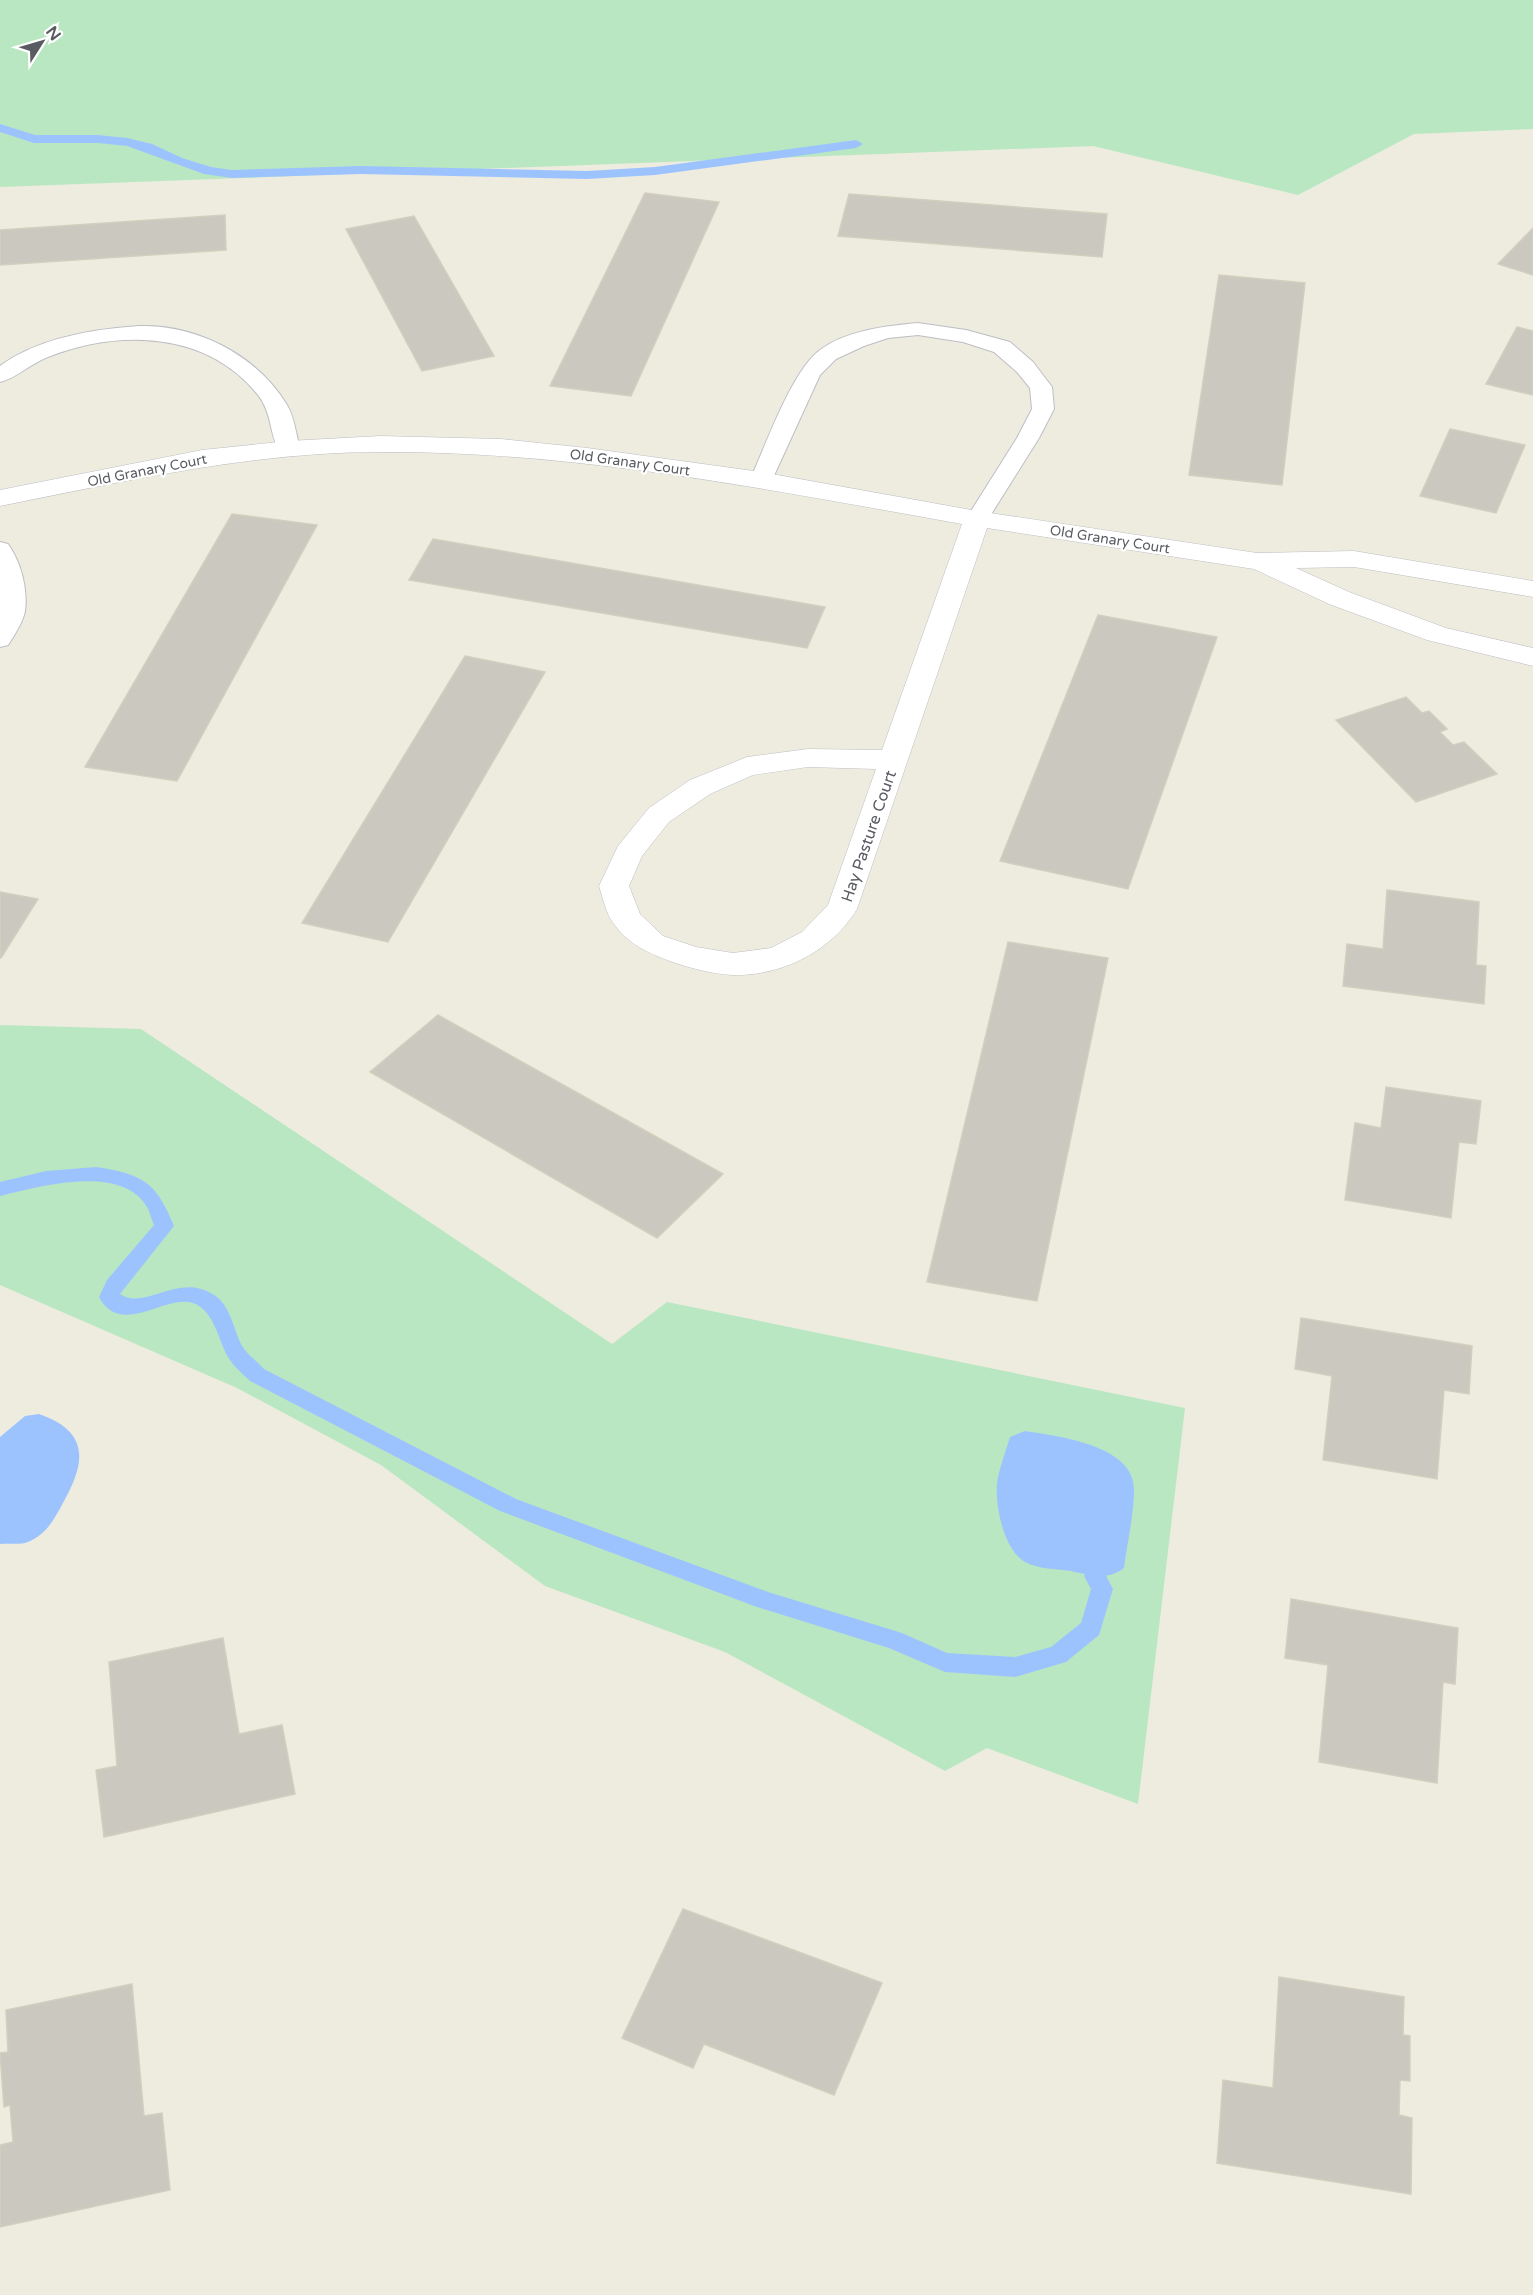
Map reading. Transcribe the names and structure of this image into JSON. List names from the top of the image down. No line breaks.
{"streets":{"street":["Old Granary Court","Hay Pasture Court"]},"crossings":[["Old Granary Court","Hay Pasture Court"]],"north":"top right"}
